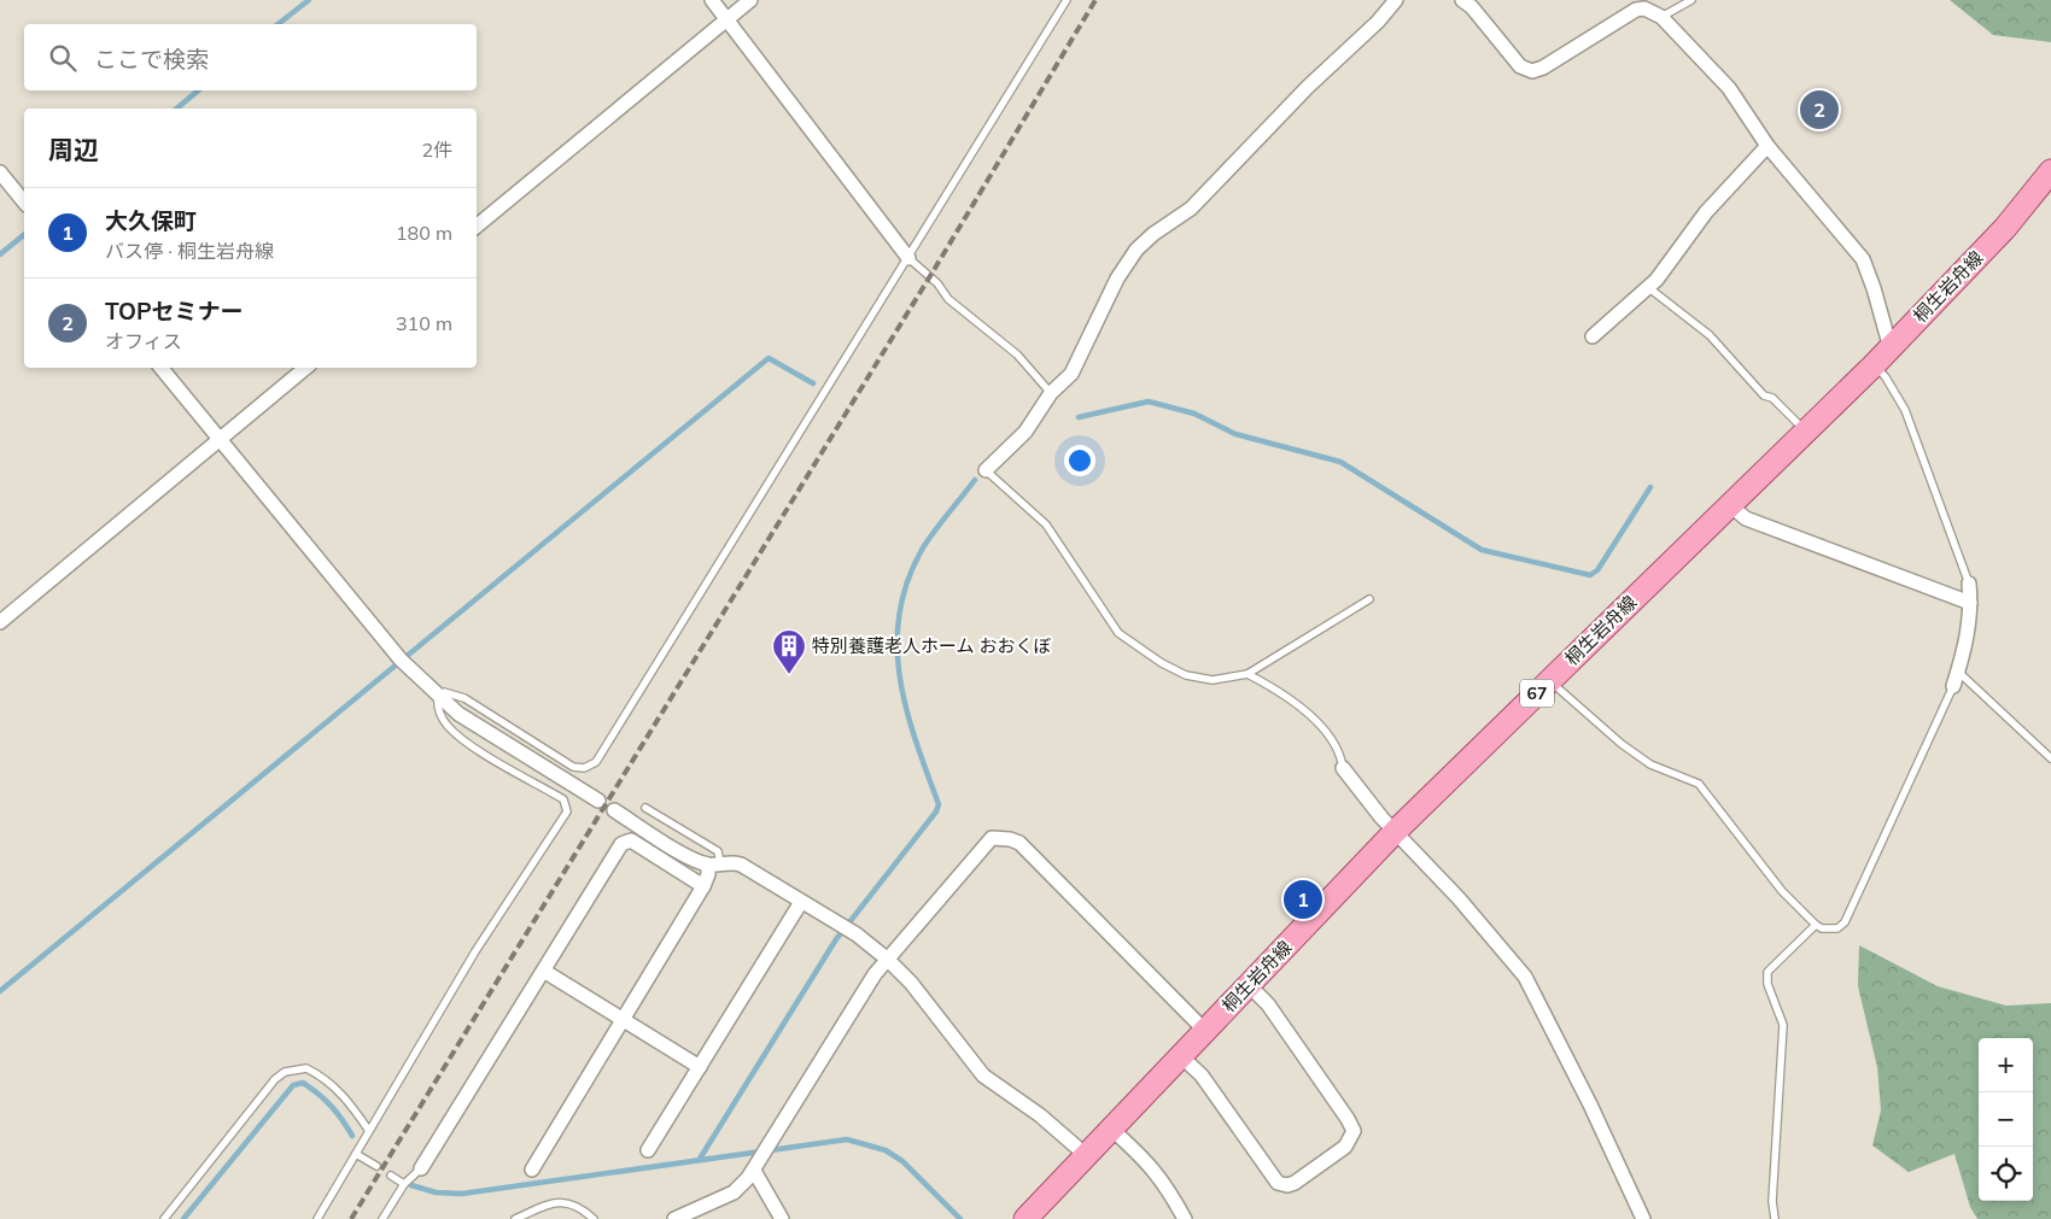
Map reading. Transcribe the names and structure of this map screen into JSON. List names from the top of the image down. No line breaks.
{"streets":{"main road":["桐生岩舟線","67"]},"places":{"building":["特別養護老人ホーム おおくぼ"]},"page":{"search":"ここで検索","pins":["2","1"],"heading":["周辺","2件"],"list":[{"mark":"1","name":"大久保町","note":"バス停 · 桐生岩舟線","value":"180 m"},{"mark":"2","name":"TOPセミナー","note":"オフィス","value":"310 m"}],"map_buttons":["+","−"]}}
